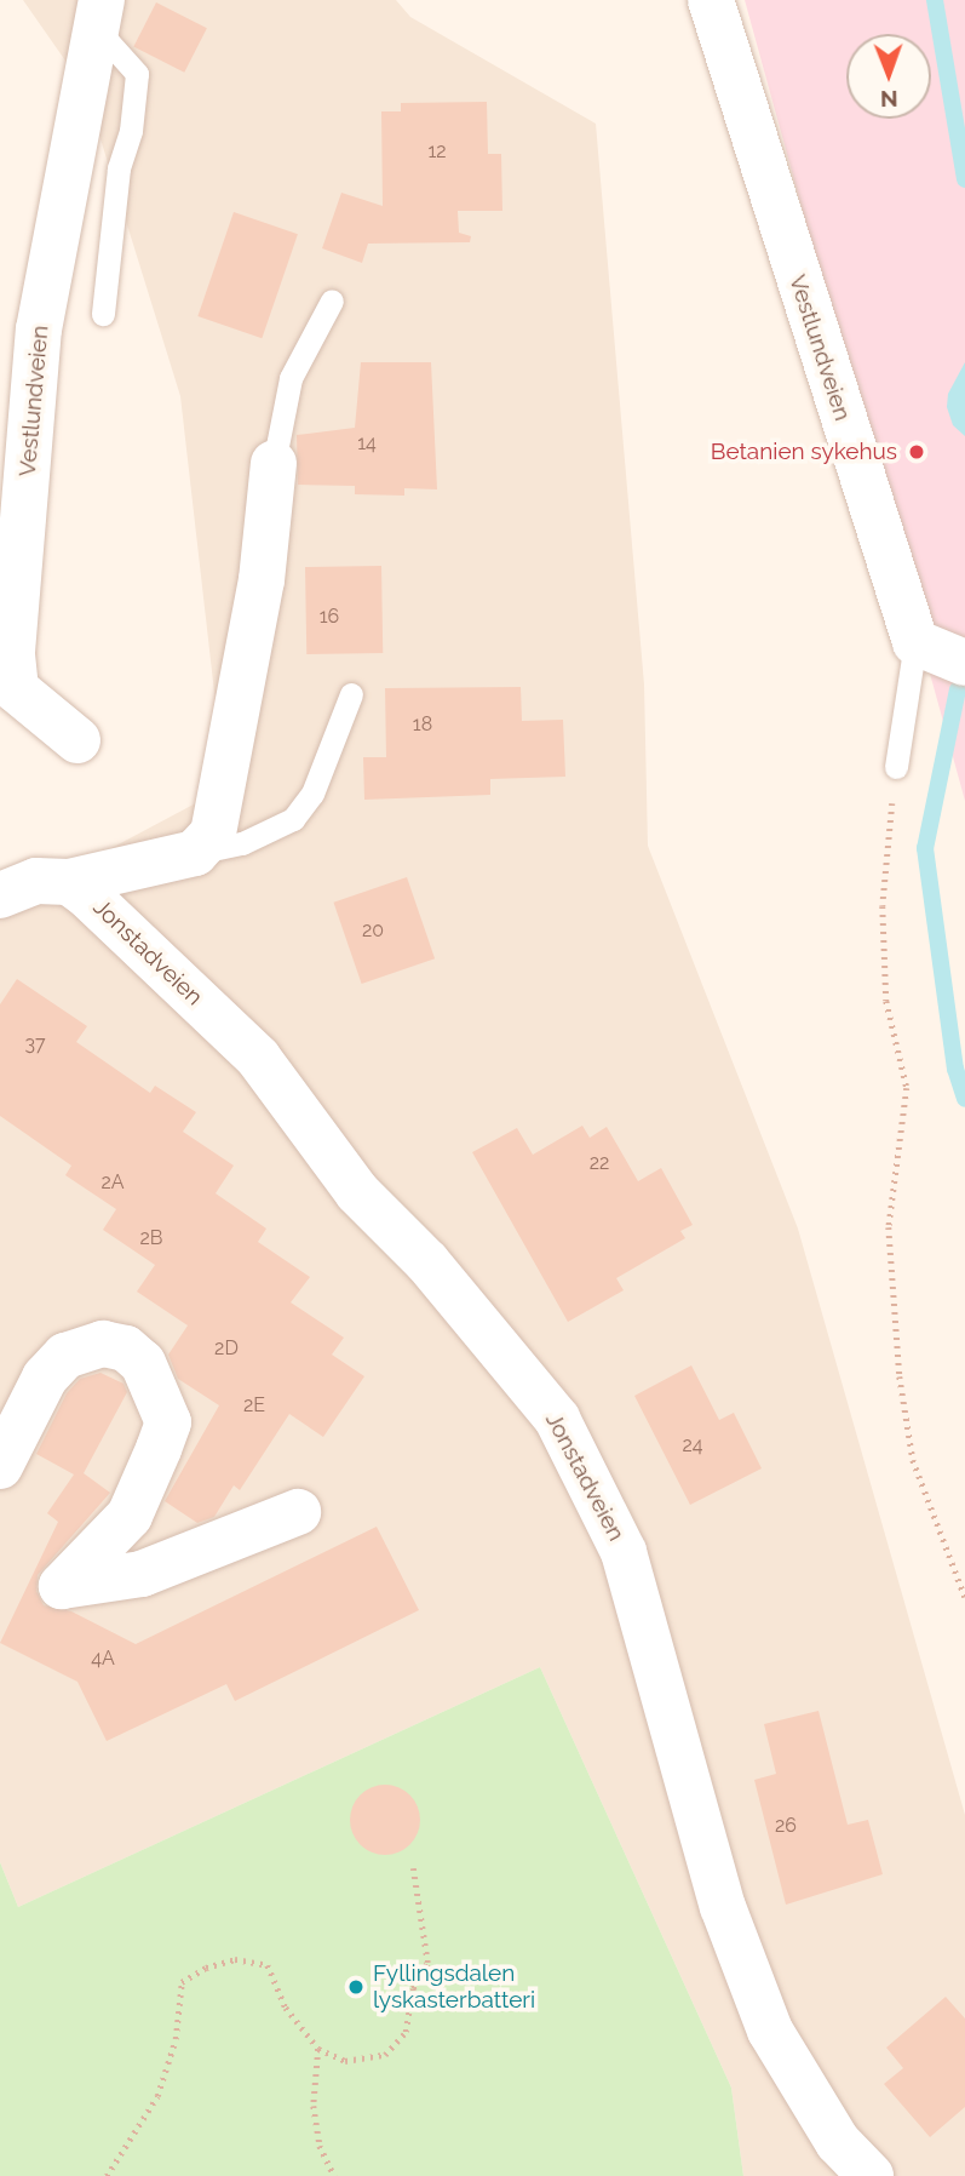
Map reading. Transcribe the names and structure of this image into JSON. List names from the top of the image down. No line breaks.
{"streets":{"street":["Vestlundveien","Jonstadveien"]},"places":["Betanien sykehus","Fyllingsdalen lyskasterbatteri"],"house_numbers":["12","14","16","18","20","37","22","2A","2B","2D","2E","24","4A","26"],"north":"bottom"}
